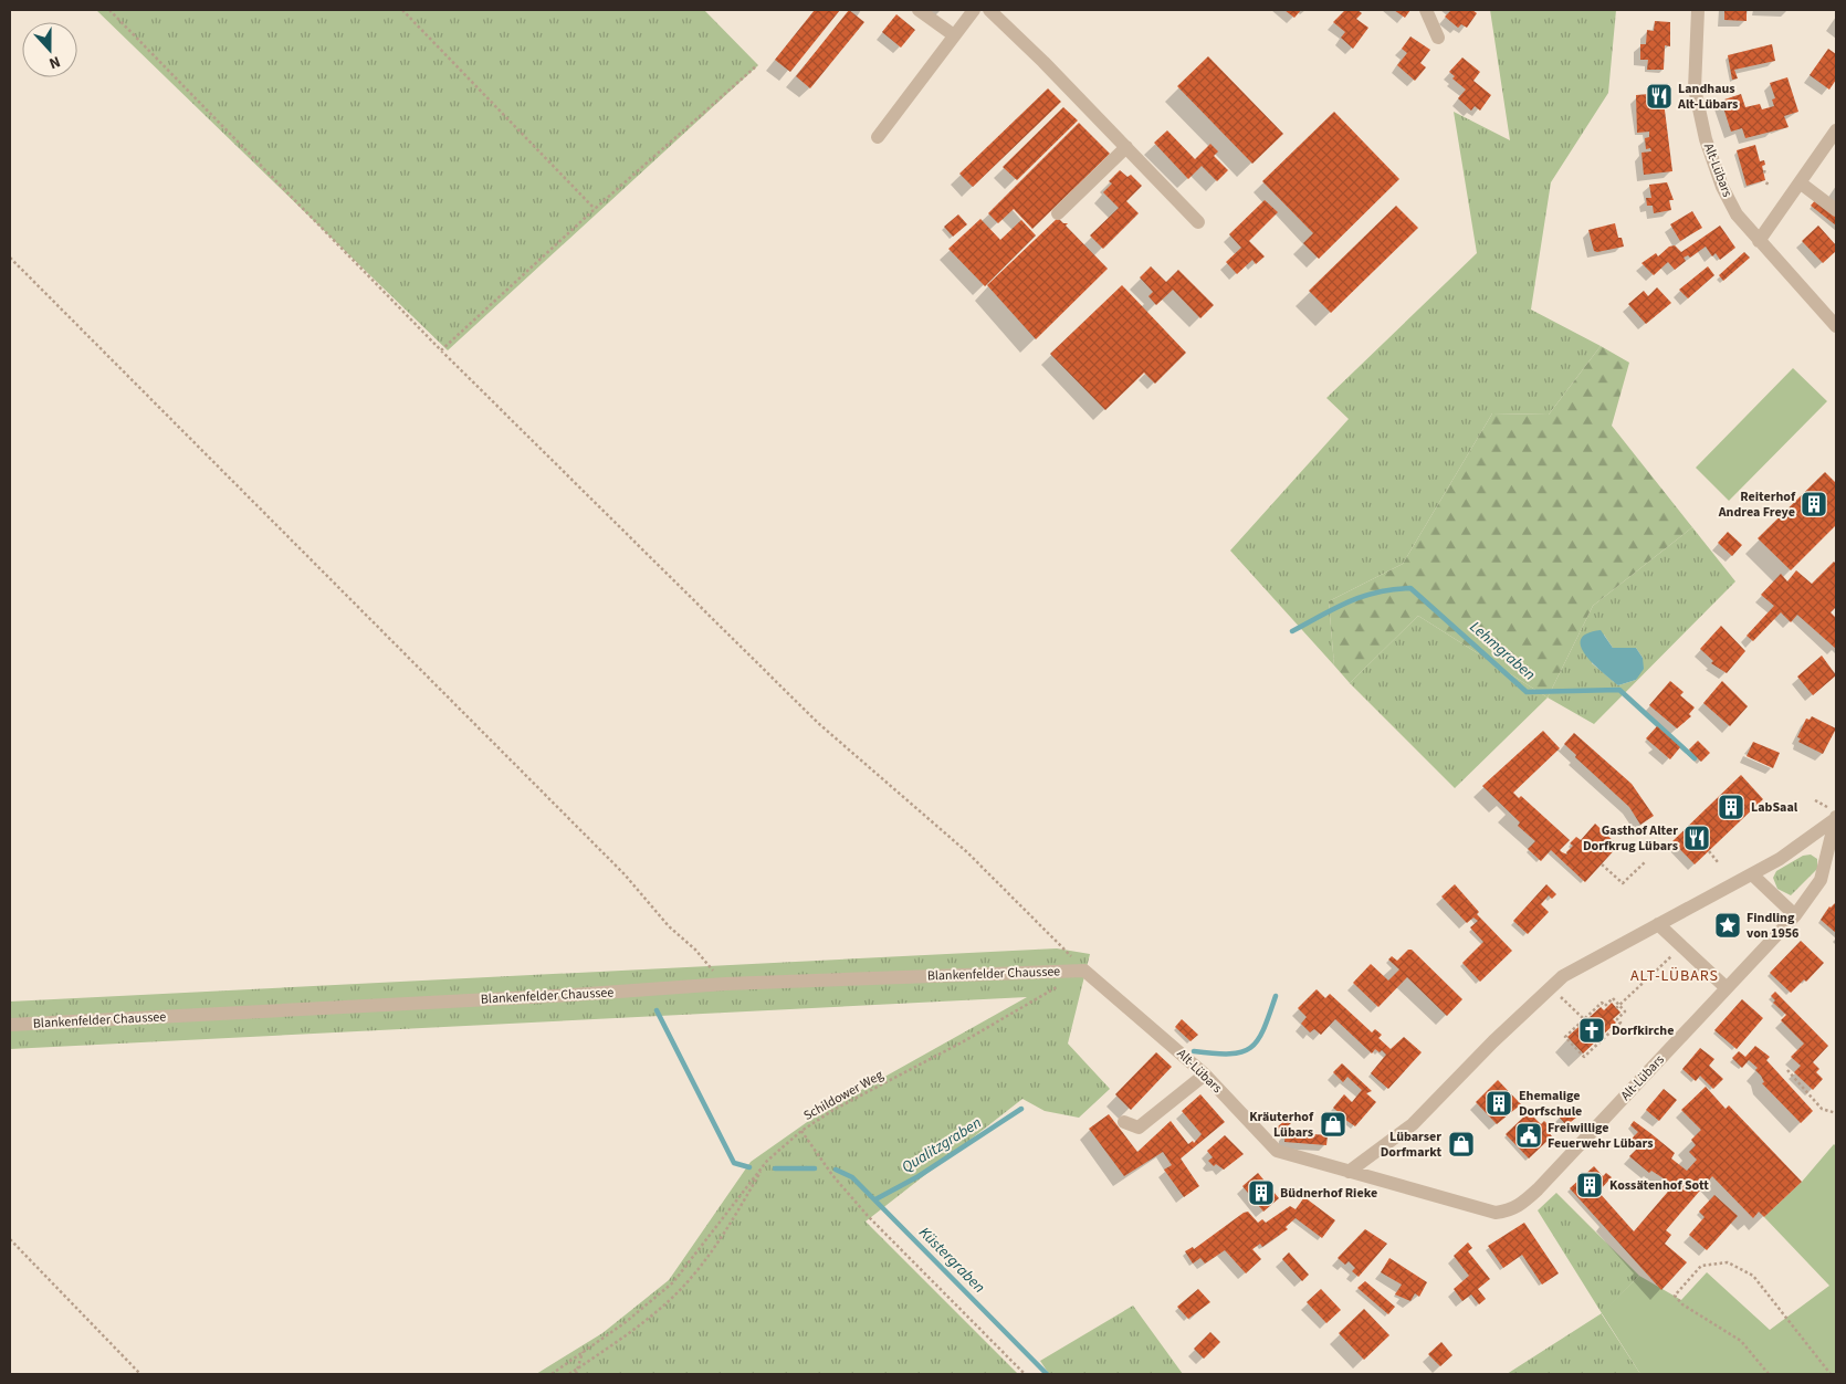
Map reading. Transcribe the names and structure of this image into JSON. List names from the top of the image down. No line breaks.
{"streets":{"street":["Alt-Lübars","Blankenfelder Chaussee"],"path":["Schildower Weg"]},"crossings":[["Alt-Lübars","Blankenfelder Chaussee"],["Alt-Lübars","Schildower Weg"],["Blankenfelder Chaussee","Schildower Weg"]],"districts":["ALT-LÜBARS"],"water":["Lehmgraben","Qualitzgraben","Küstergraben"],"places":{"restaurant":["Landhaus Alt-Lübars","Gasthof Alter Dorfkrug Lübars"],"building":["Reiterhof Andrea Freye","LabSaal","Ehemalige Dorfschule","Kossätenhof Sott","Büdnerhof Rieke"],"place":["Findling von 1956"],"church":["Dorfkirche"],"shop":["Kräuterhof Lübars","Lübarser Dorfmarkt"],"public building":["Freiwillige Feuerwehr Lübars"]},"north":"bottom"}
